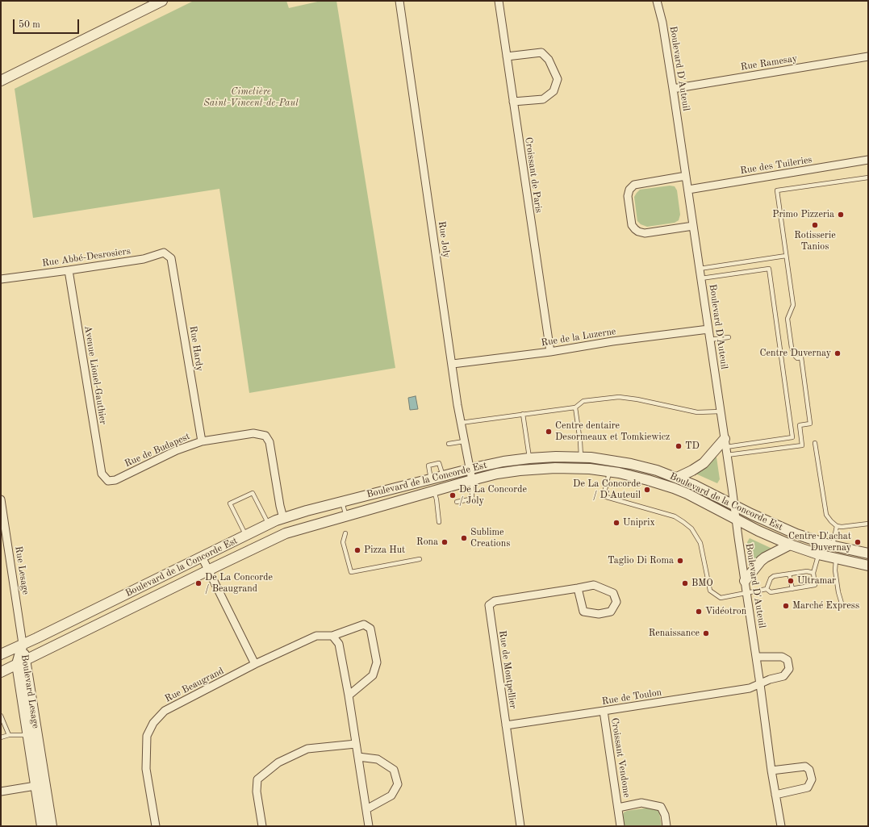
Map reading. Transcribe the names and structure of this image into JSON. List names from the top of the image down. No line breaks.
{"streets":{"street":["Rue Ramesay","Boulevard D'Auteuil","Rue des Tuileries","Croissant de Paris","Rue Joly","Rue Abbé-Desrosiers","Rue de la Luzerne","Rue Hardy","Avenue Lionel-Gauthier","Rue de Budapest","Boulevard de la Concorde Est","Rue Lesage","Rue de Montpellier","Rue Beaugrand","Boulevard Lesage","Rue de Toulon","Croissant Vendome"]},"crossings":[["Rue Ramesay","Boulevard D'Auteuil"],["Boulevard D'Auteuil","Rue des Tuileries"],["Boulevard D'Auteuil","Rue de la Luzerne"],["Boulevard D'Auteuil","Boulevard de la Concorde Est"],["Boulevard D'Auteuil","Rue de Toulon"],["Croissant de Paris","Rue de la Luzerne"],["Rue Joly","Rue de la Luzerne"],["Rue Joly","Boulevard de la Concorde Est"],["Rue Abbé-Desrosiers","Rue Hardy"],["Rue Abbé-Desrosiers","Avenue Lionel-Gauthier"],["Rue Hardy","Rue de Budapest"],["Avenue Lionel-Gauthier","Rue de Budapest"],["Rue de Budapest","Boulevard de la Concorde Est"],["Boulevard de la Concorde Est","Rue Lesage"],["Boulevard de la Concorde Est","Boulevard Lesage"],["Rue Lesage","Boulevard Lesage"],["Rue de Montpellier","Rue de Toulon"],["Rue de Toulon","Croissant Vendome"]],"parks":["Cimetière Saint-Vincent-de-Paul"],"places":["Primo Pizzeria","Rotisserie Tanios","Centre Duvernay","Centre dentaire Desormeaux et Tomkiewicz","TD","De La Concorde / D'Auteuil","De La Concorde / Joly","Uniprix","Sublime Creations","Rona","Centre D'achat Duvernay","Pizza Hut","Taglio Di Roma","Ultramar","De La Concorde / Beaugrand","BMO","Marché Express","Vidéotron","Renaissance"],"scale_bar":"50 m"}
